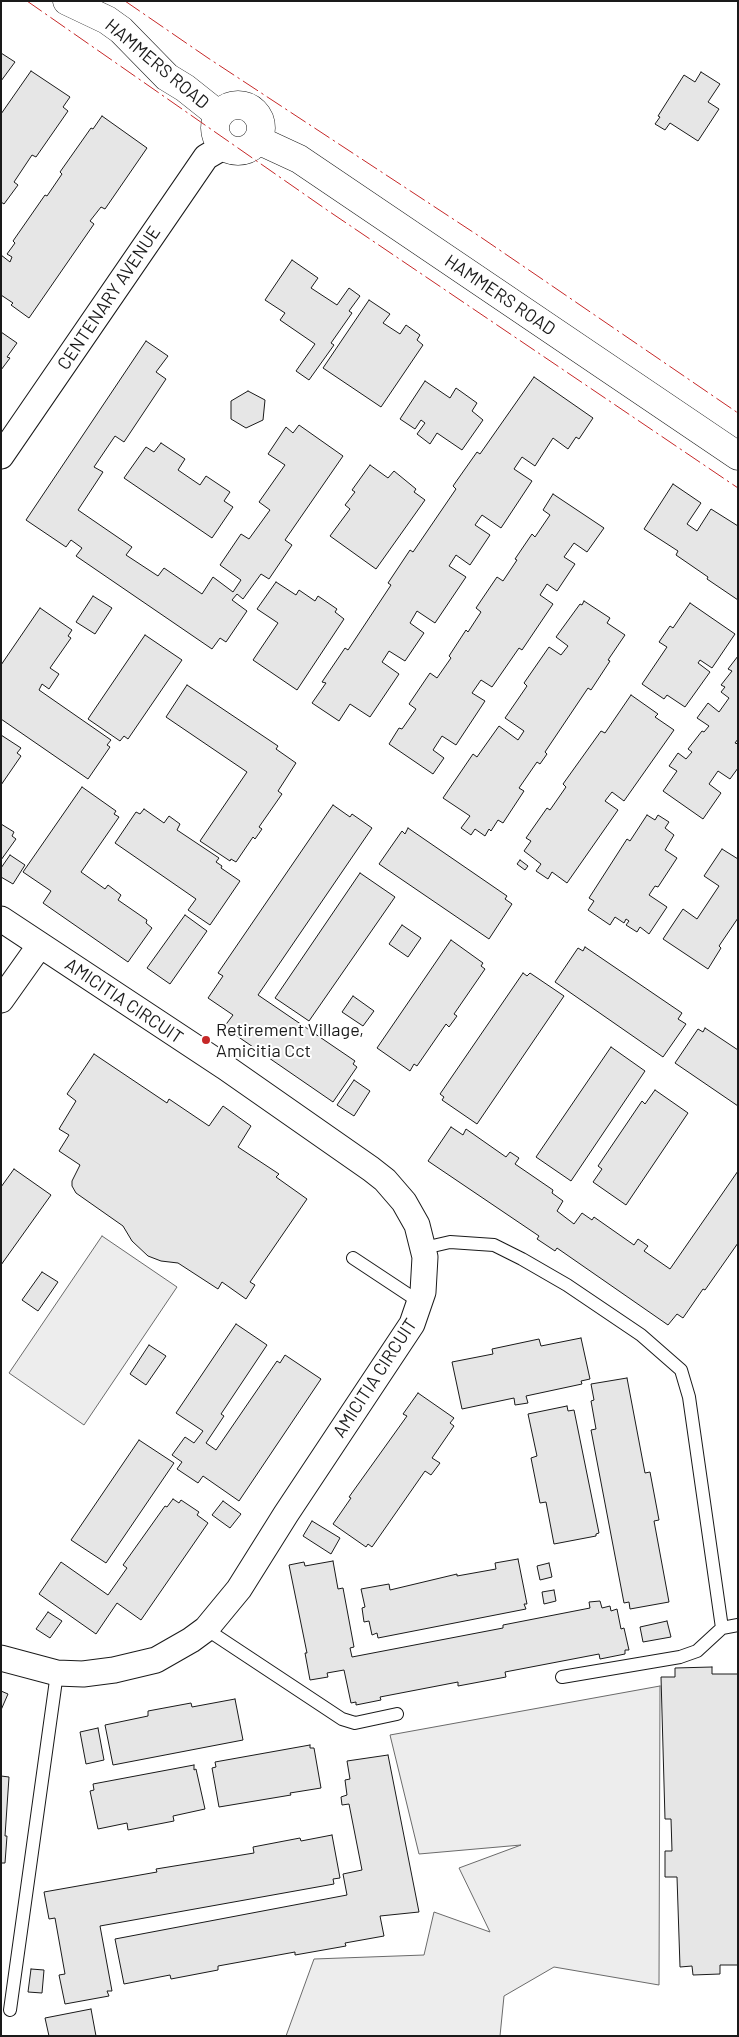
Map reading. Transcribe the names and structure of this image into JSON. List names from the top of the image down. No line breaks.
{"streets":{"street":["HAMMERS ROAD","CENTENARY AVENUE","AMICITIA CIRCUIT"]},"crossings":[["HAMMERS ROAD","CENTENARY AVENUE"]],"places":["Retirement Village, Amicitia Cct"]}
